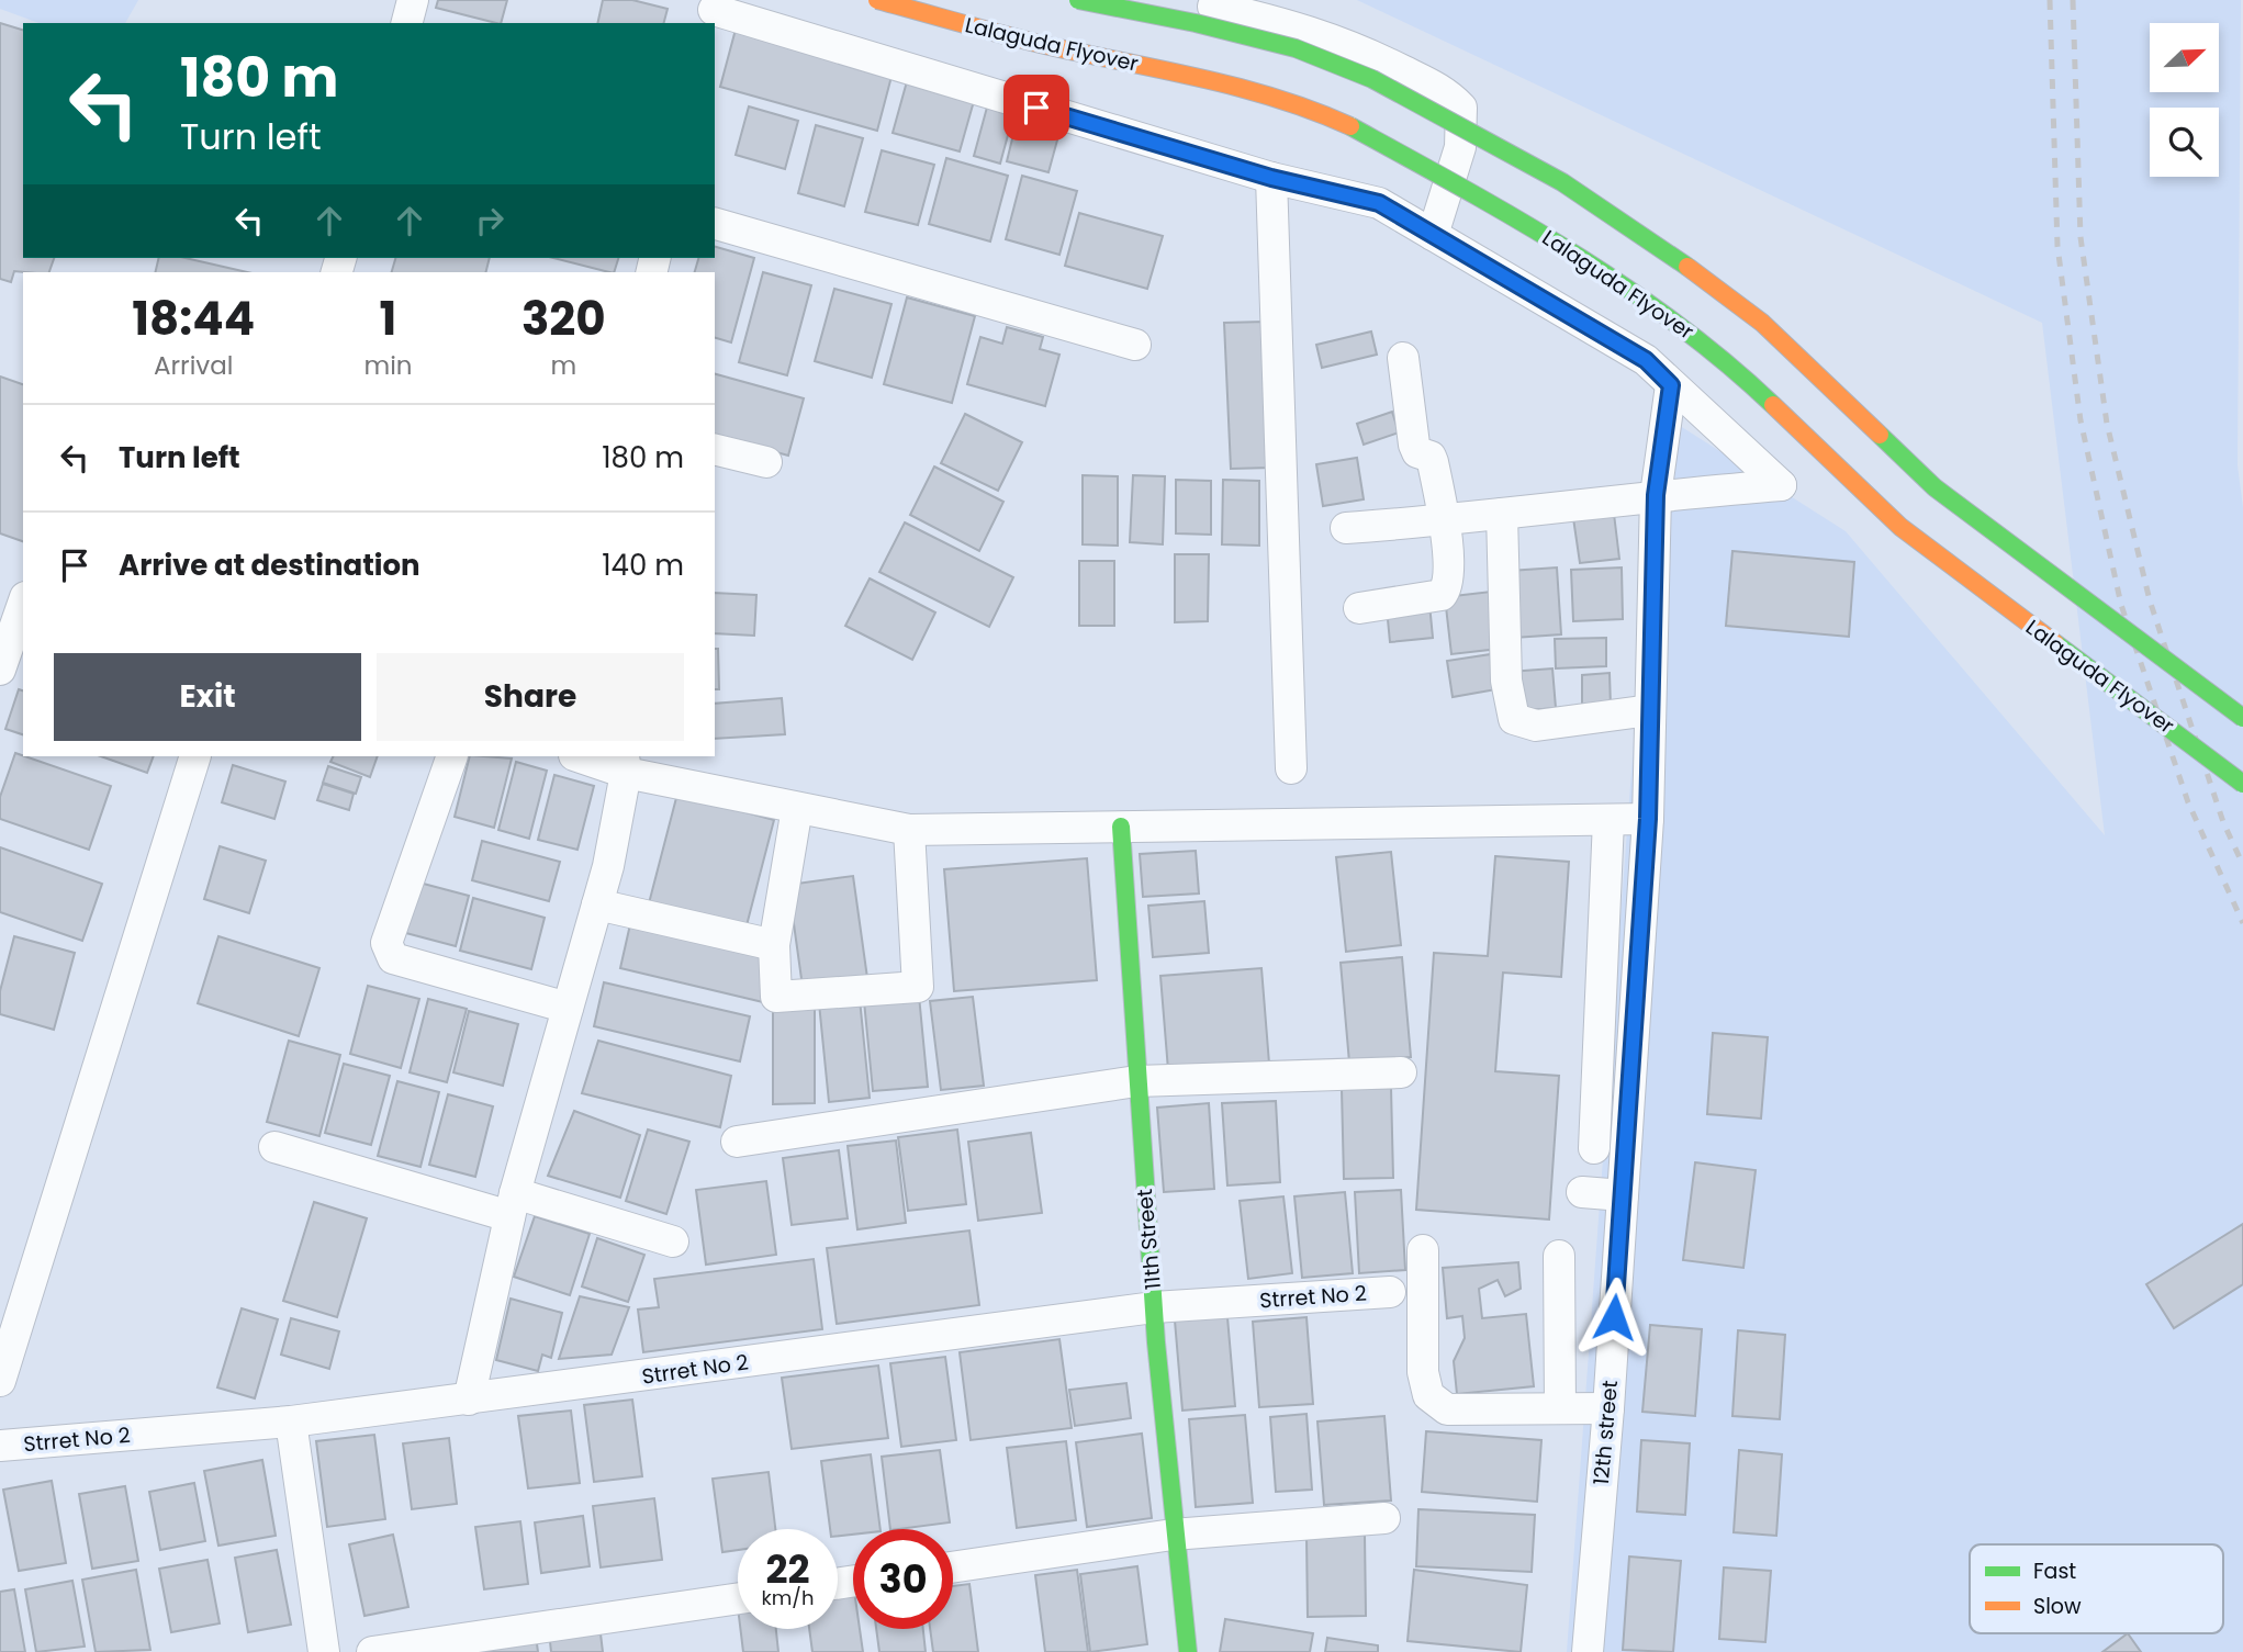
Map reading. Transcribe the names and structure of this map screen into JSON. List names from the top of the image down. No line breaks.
{"streets":{"main road":["Lalaguda Flyover","11th Street"],"street":["Strret No 2","12th street"]},"crossings":[["11th Street","Strret No 2"]],"legend":["Fast","Slow"],"north":"top right","page":{"turn":["180 m","Turn left"],"eta":["18:44","Arrival","1","min","320","m"],"list":[{"name":"Turn left","value":"180 m"},{"name":"Arrive at destination","value":"140 m"}],"buttons":["Exit","Share"],"speed":"22 km/h","limit":"30"}}
